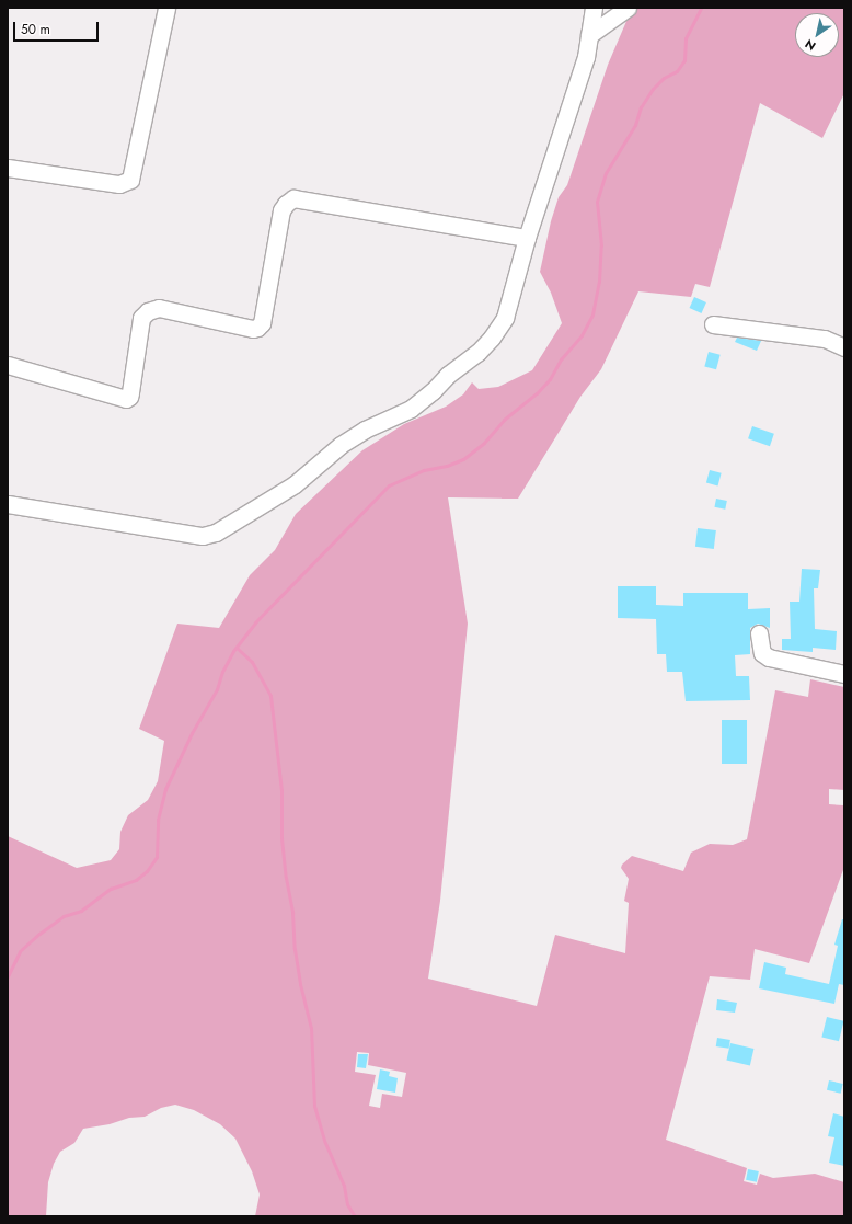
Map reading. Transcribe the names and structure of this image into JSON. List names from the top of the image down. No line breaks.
{"scale_bar":"50 m","north":"bottom left"}
